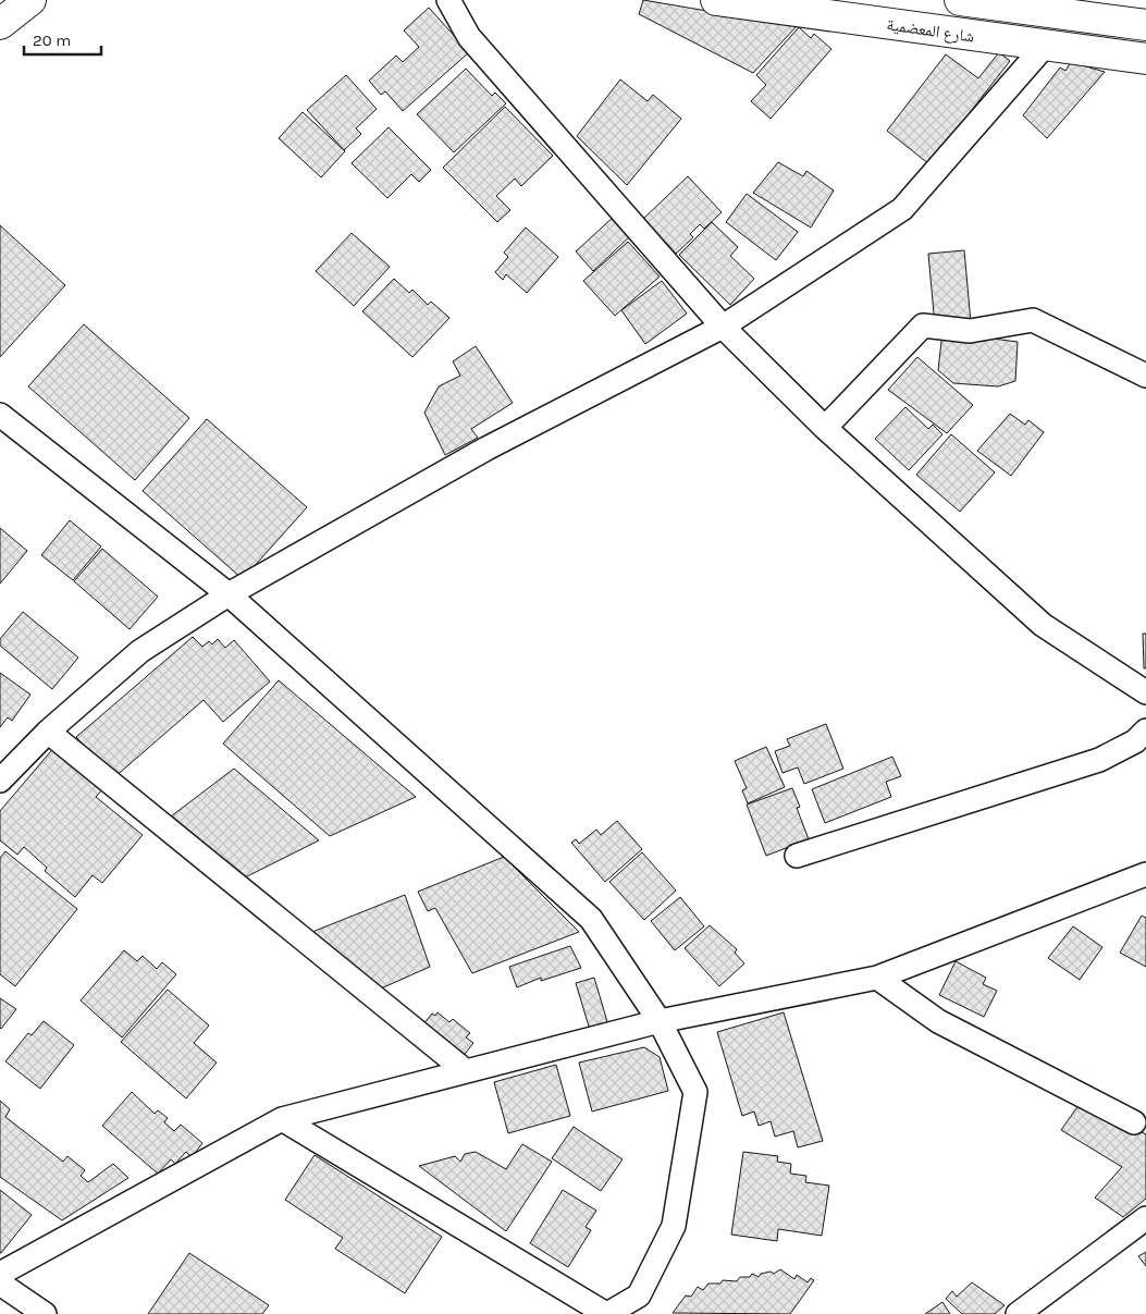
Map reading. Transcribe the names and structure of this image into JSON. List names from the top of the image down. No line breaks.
{"streets":{"main road":["شارع المعضمية"]},"scale_bar":"20 m"}
